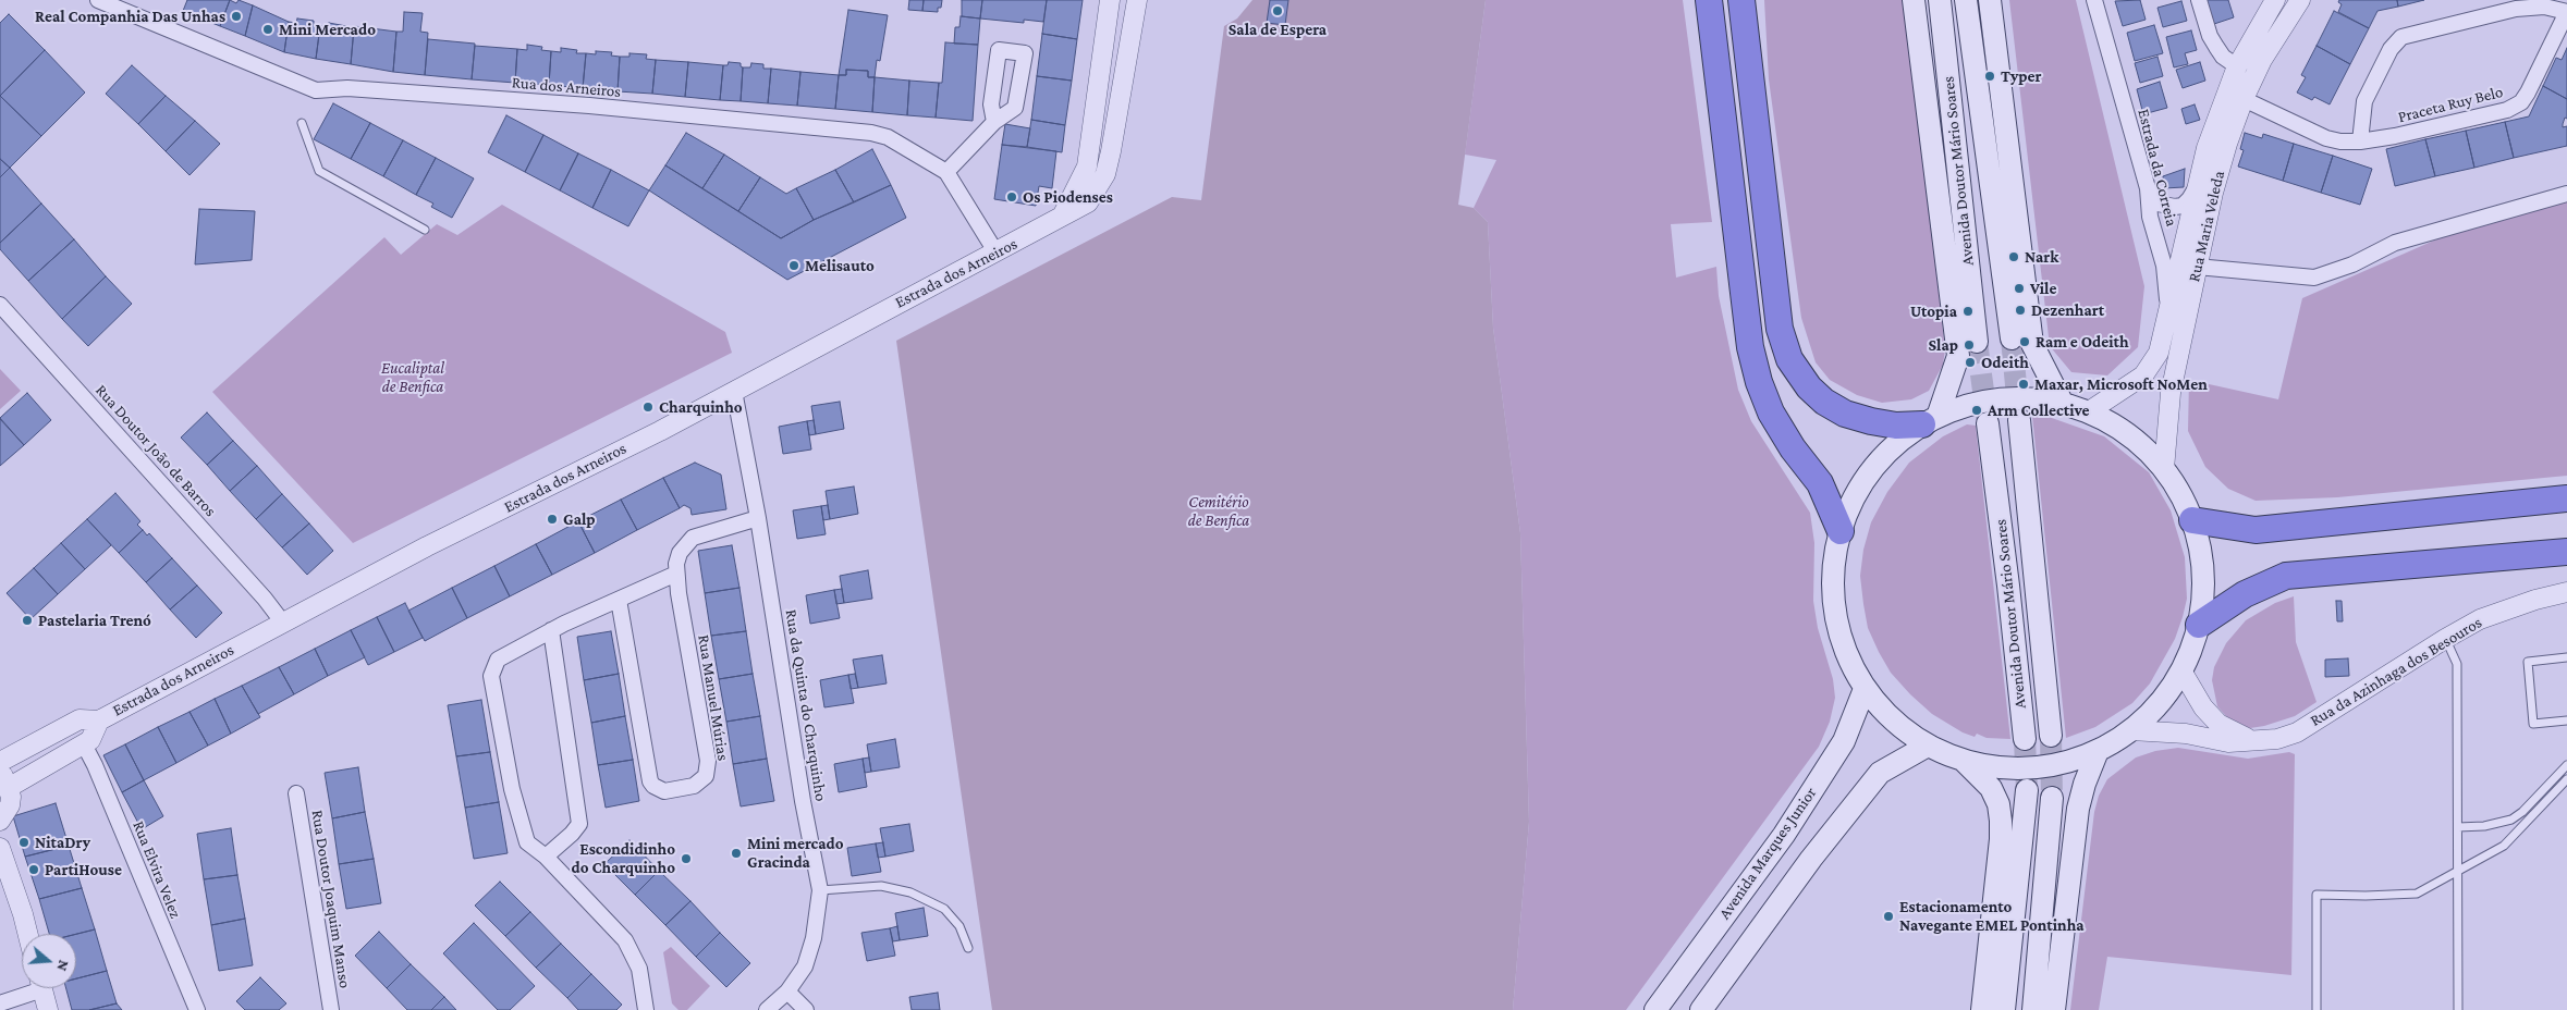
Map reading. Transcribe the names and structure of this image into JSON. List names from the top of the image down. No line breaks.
{"streets":{"main road":["Avenida Doutor Mário Soares","Avenida Marques Junior"],"street":["Rua dos Arneiros","Praceta Ruy Belo","Estrada da Correia","Rua Maria Veleda","Estrada dos Arneiros","Rua Doutor João de Barros","Rua da Azinhaga dos Besouros","Rua Manuel Múrias","Rua da Quinta do Charquinho","Rua Elvira Velez","Rua Doutor Joaquim Manso"]},"crossings":[["Rua dos Arneiros","Estrada dos Arneiros"],["Estrada da Correia","Rua Maria Veleda"],["Estrada dos Arneiros","Rua Doutor João de Barros"],["Estrada dos Arneiros","Rua da Quinta do Charquinho"],["Estrada dos Arneiros","Rua Elvira Velez"],["Rua Manuel Múrias","Rua da Quinta do Charquinho"]],"parks":["Eucaliptal de Benfica","Cemitério de Benfica"],"places":["Sala de Espera","Real Companhia Das Unhas","Mini Mercado","Typer","Os Piodenses","Nark","Melisauto","Vile","Dezenhart","Utopia","Ram e Odeith","Slap","Odeith","Maxar, Microsoft NoMen","Charquinho","Arm Collective","Galp","Pastelaria Trenó","NitaDry","Mini mercado Gracinda","Escondidinho do Charquinho","PartiHouse","Estacionamento Navegante EMEL Pontinha"],"north":"right"}
